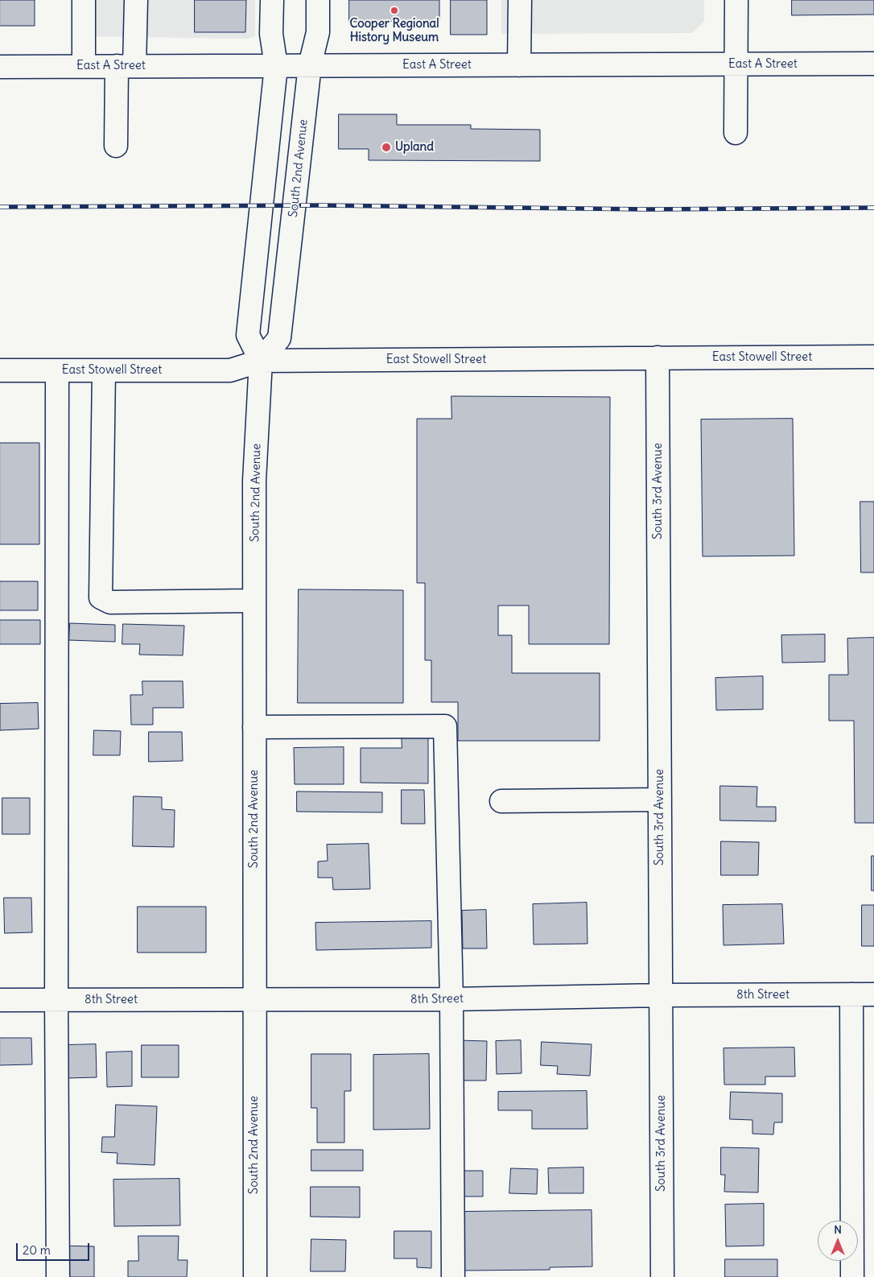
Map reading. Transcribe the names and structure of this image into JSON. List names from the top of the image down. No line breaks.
{"streets":{"street":["East A Street","South 2nd Avenue","East Stowell Street","South 3rd Avenue","8th Street"]},"crossings":[["East A Street","South 2nd Avenue"],["South 2nd Avenue","East Stowell Street"],["South 2nd Avenue","8th Street"],["East Stowell Street","South 3rd Avenue"],["South 3rd Avenue","8th Street"]],"places":["Cooper Regional History Museum","Upland"],"scale_bar":"20 m","north":"top"}
